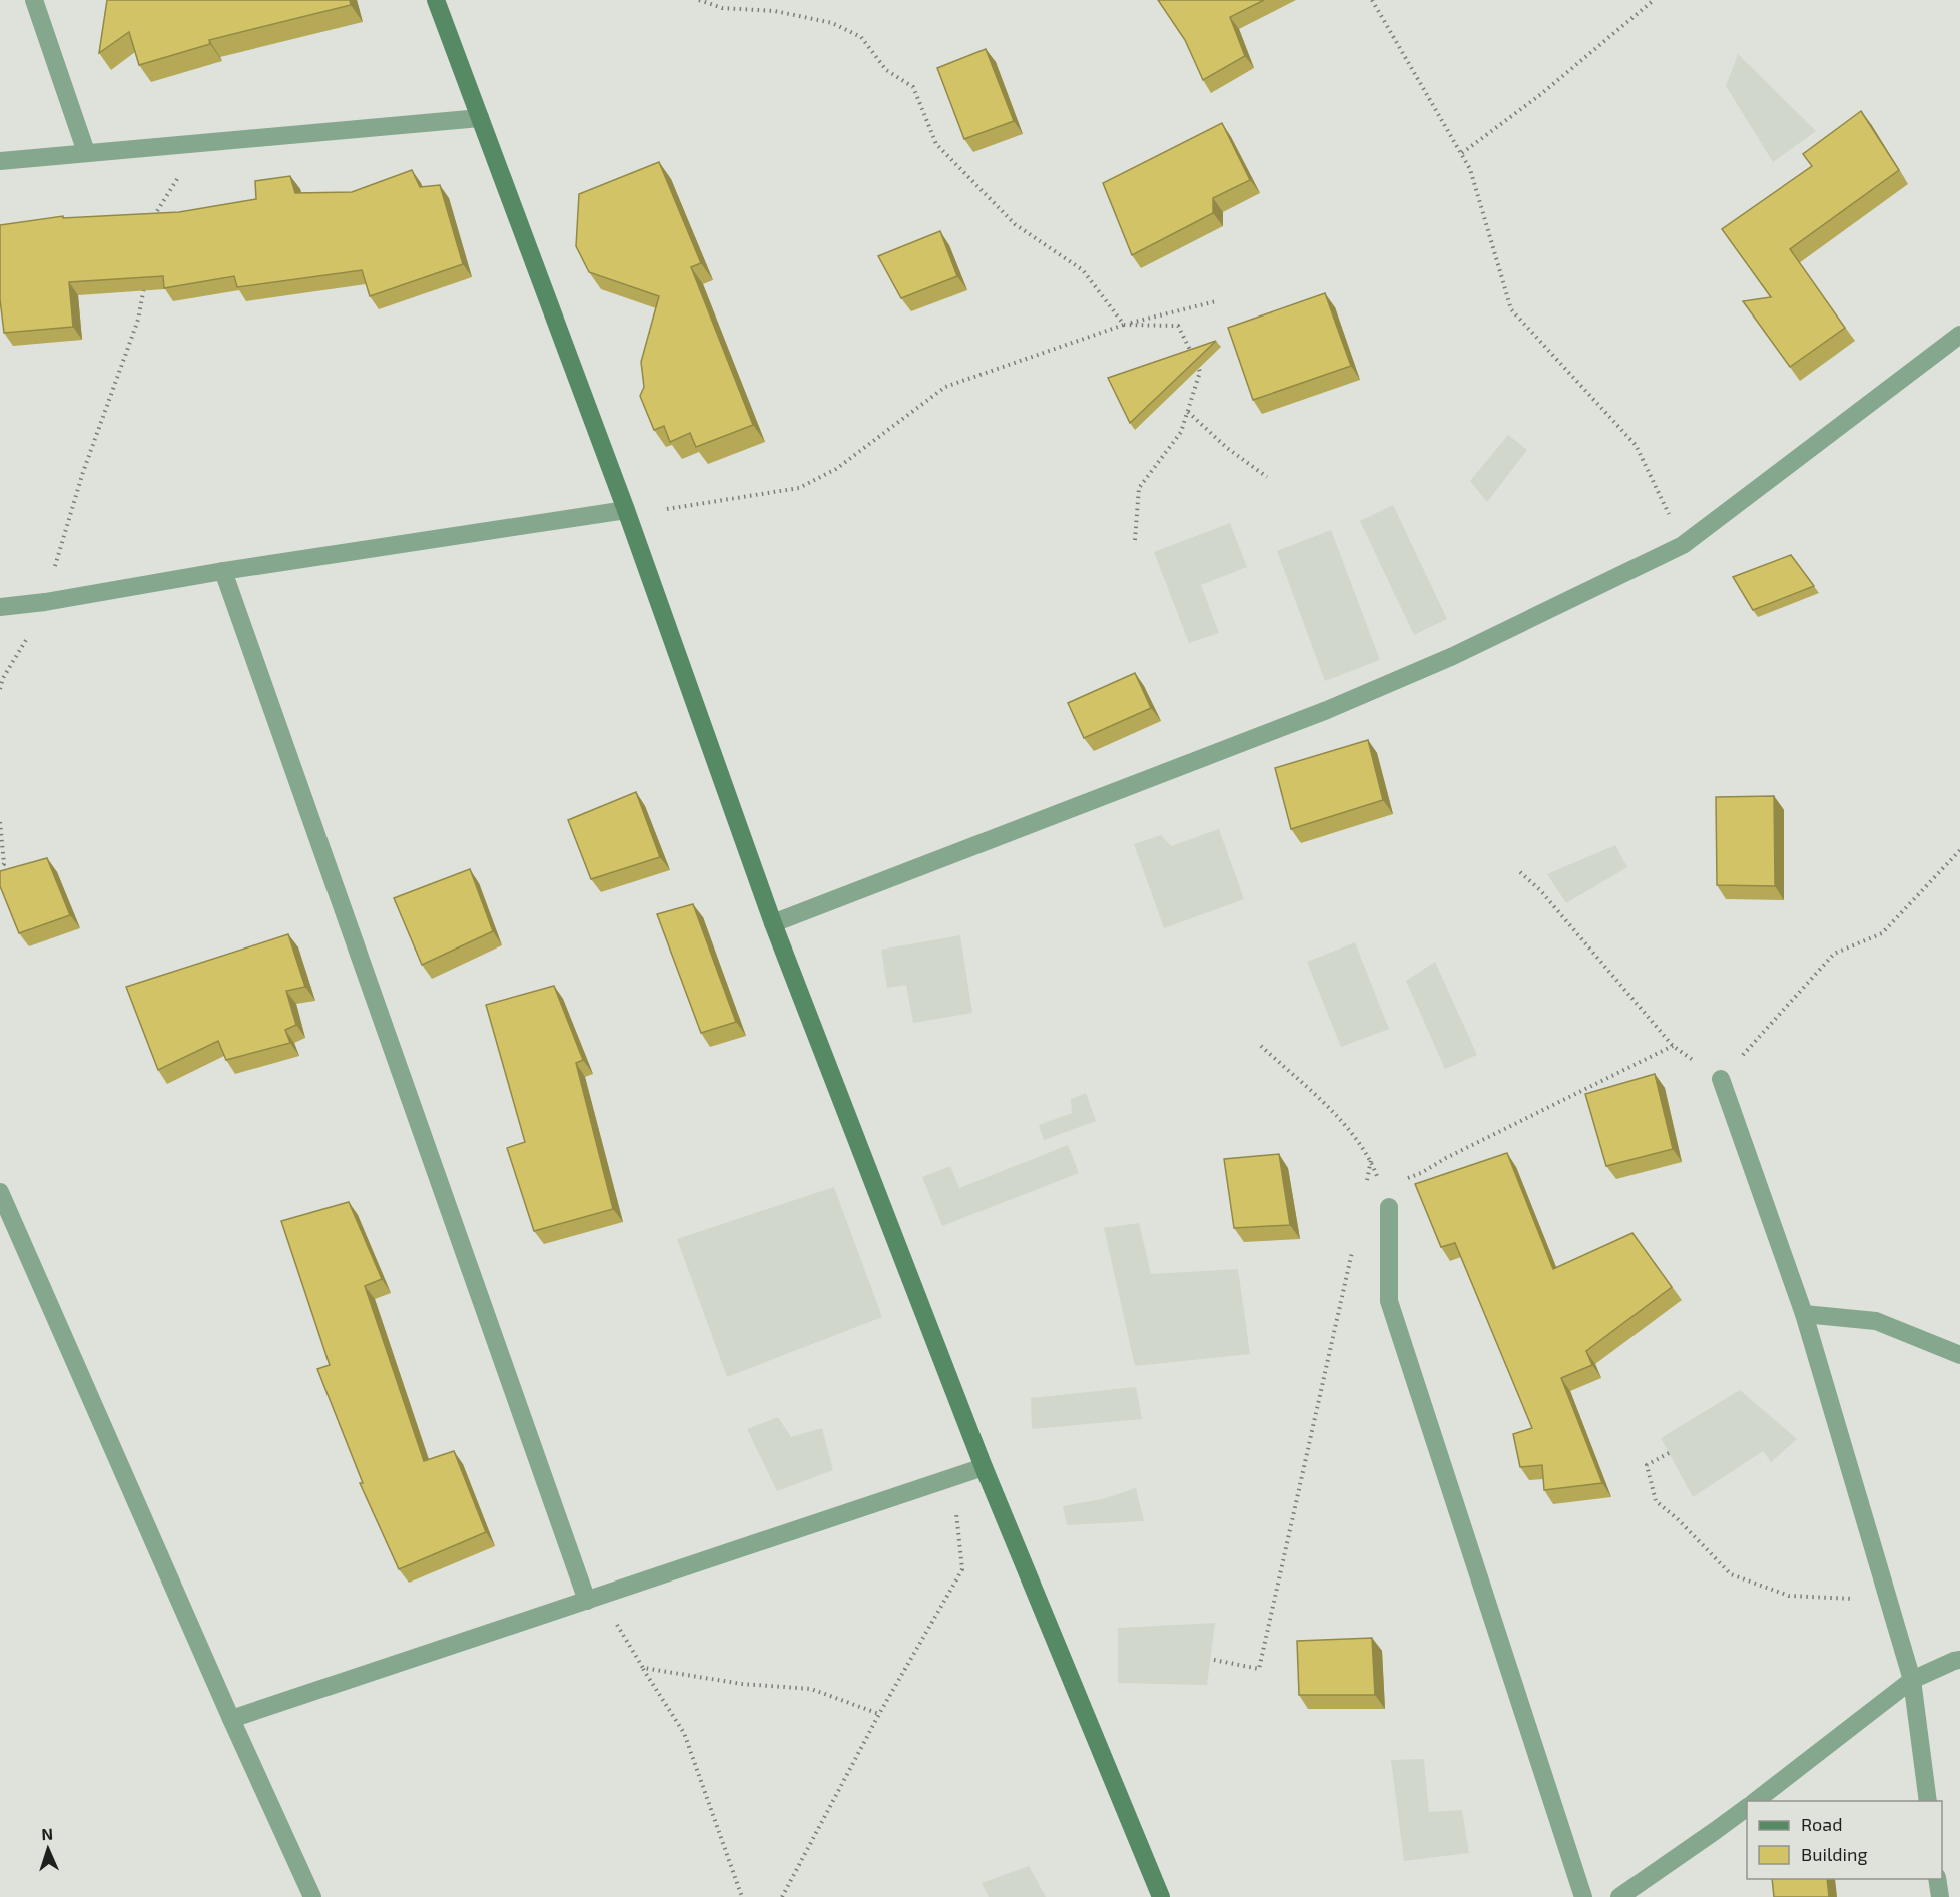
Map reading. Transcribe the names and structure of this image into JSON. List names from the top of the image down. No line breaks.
{"legend":["Road","Building"],"north":"top"}
